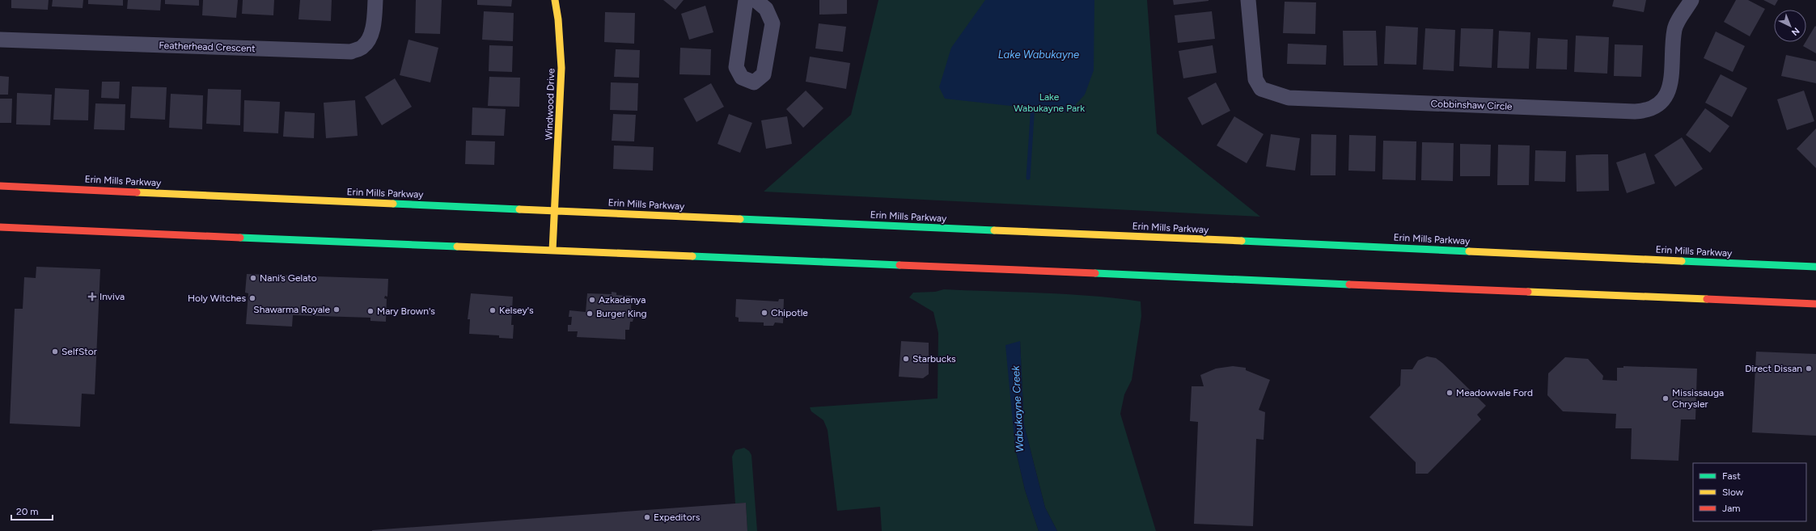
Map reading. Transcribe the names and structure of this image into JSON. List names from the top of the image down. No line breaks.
{"streets":{"main road":["Windwood Drive","Erin Mills Parkway"],"street":["Featherhead Crescent","Cobbinshaw Circle"]},"crossings":[["Windwood Drive","Erin Mills Parkway"]],"water":["Lake Wabukayne","Wabukayne Creek"],"parks":["Lake Wabukayne Park"],"places":{"other":["Nani’s Gelato","Holy Witches","Azkadenya","Shawarma Royale","Kelsey's","Mary Brown's","Chipotle","Burger King","SelfStor","Starbucks","Direct Dissan","Meadowvale Ford","Mississauga Chrysler","Expeditors"],"health":["Inviva"]},"legend":["Fast","Slow","Jam"],"scale_bar":"20 m","north":"bottom right"}
